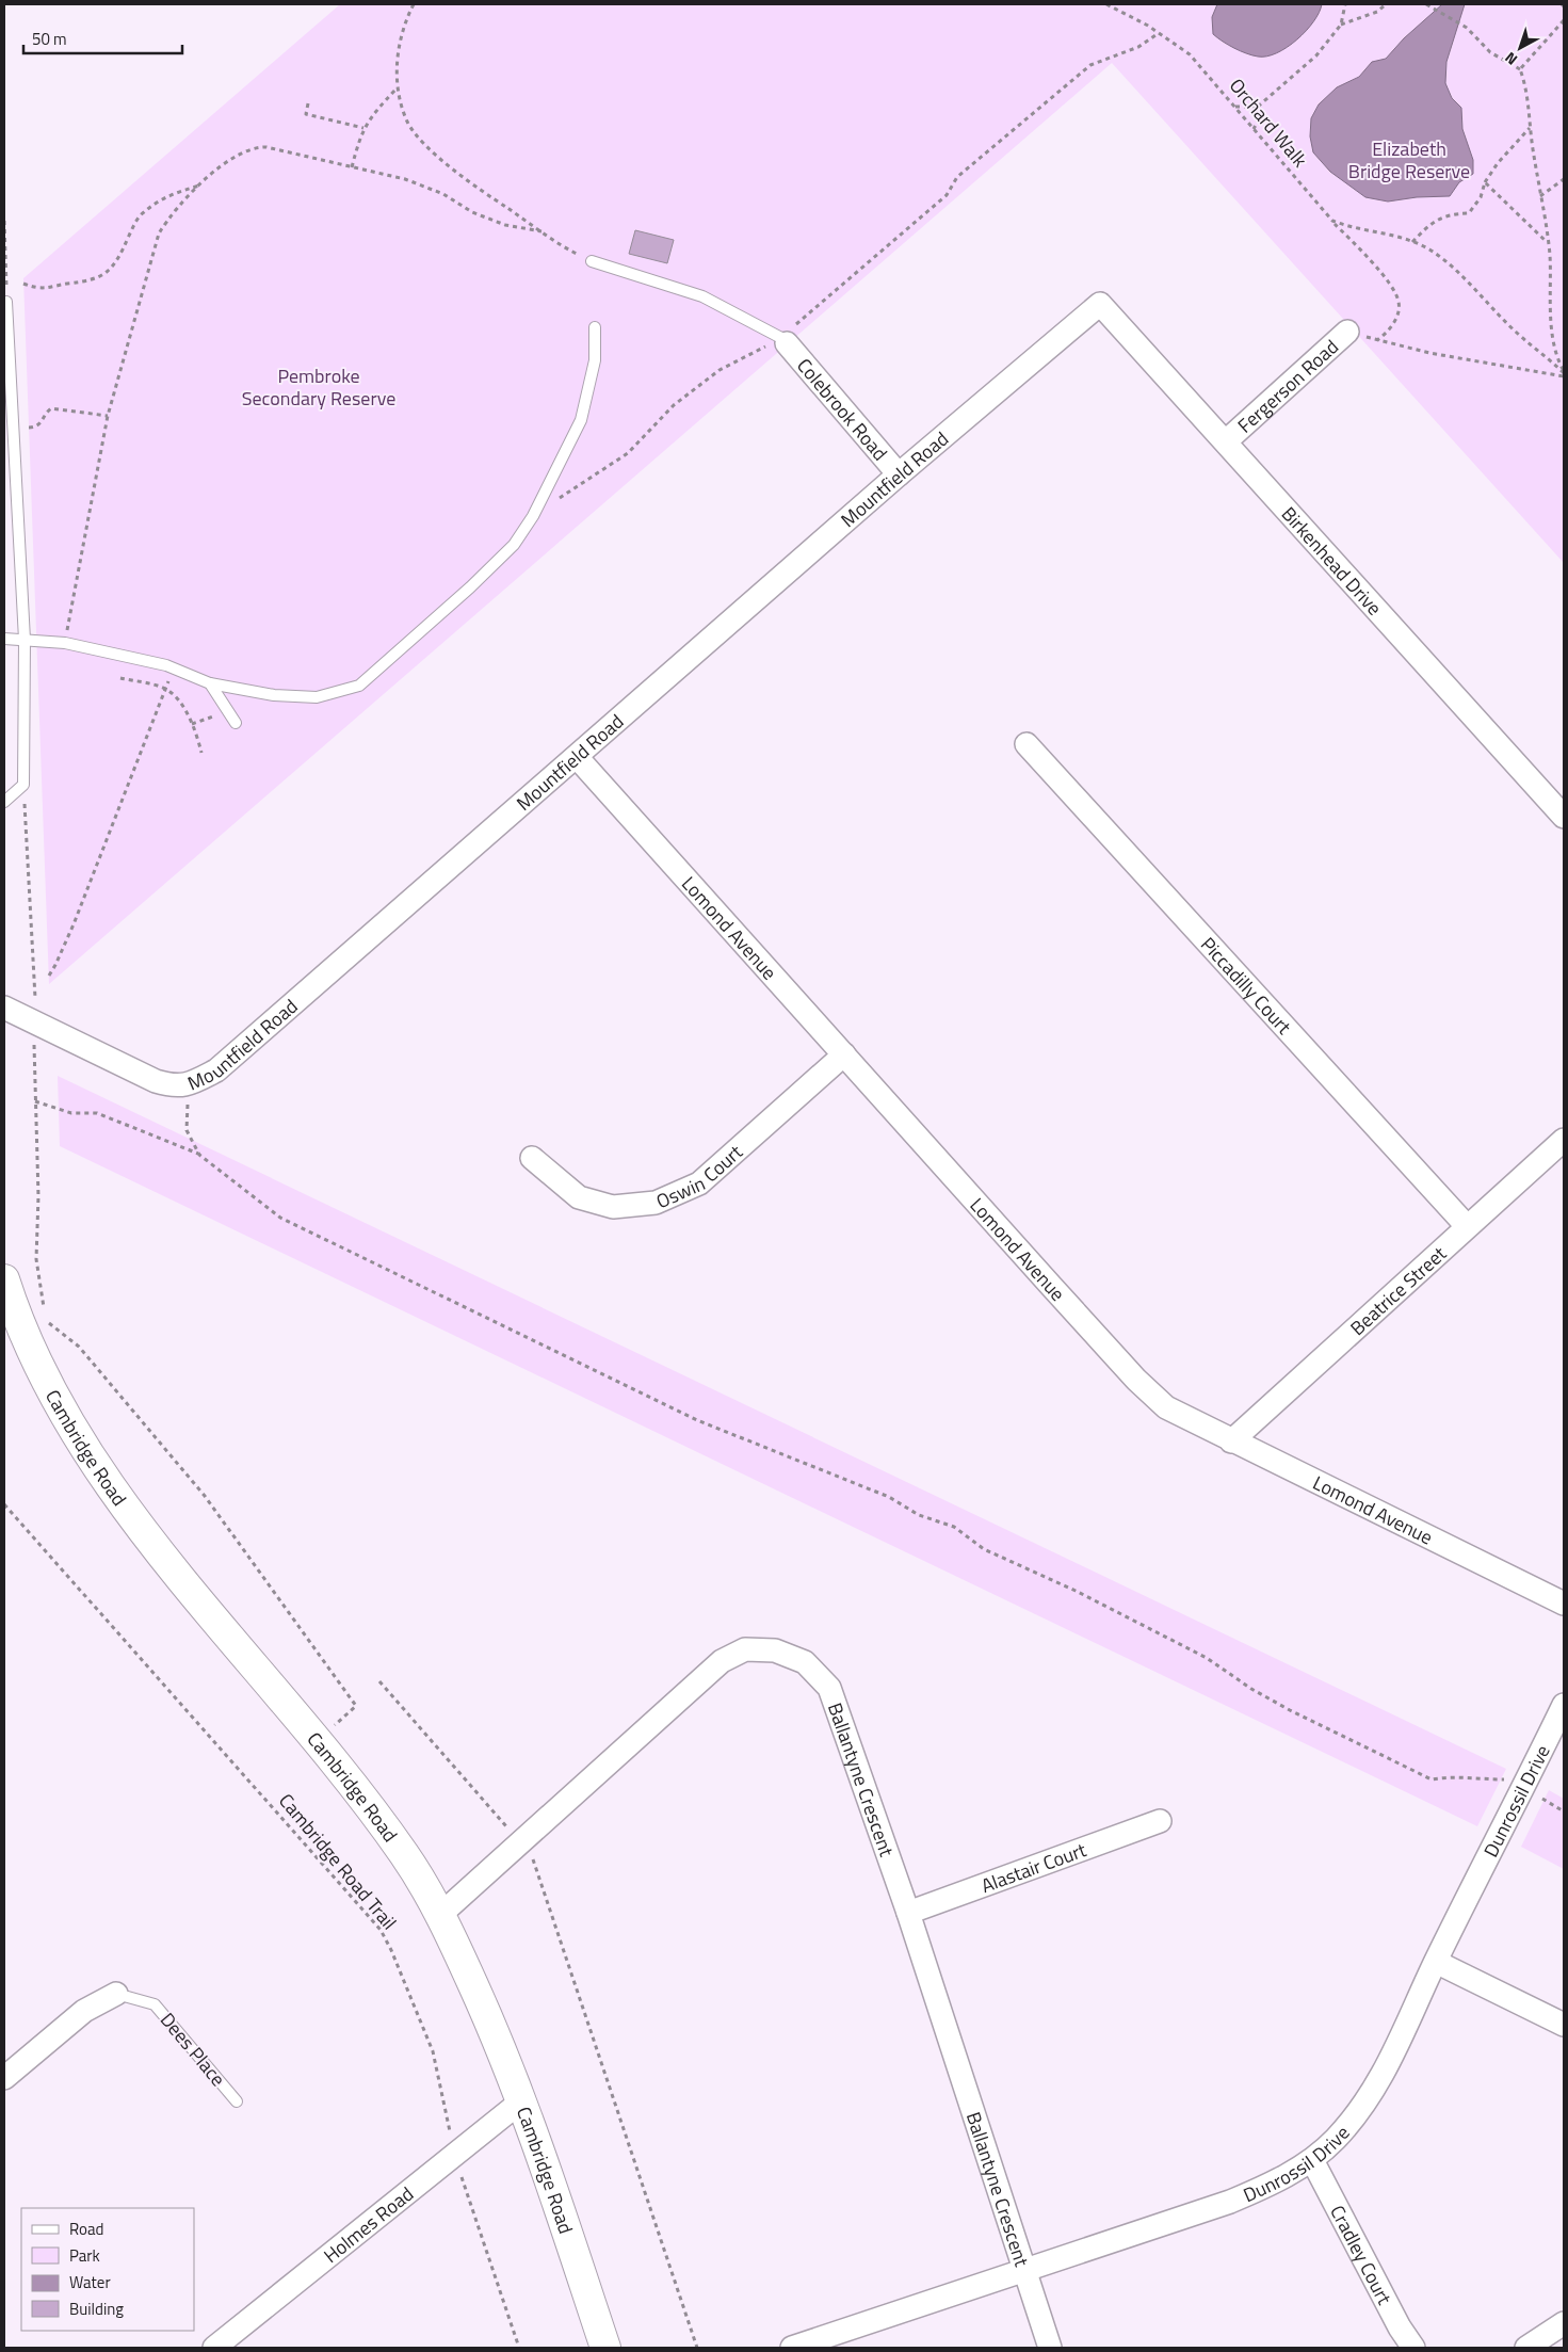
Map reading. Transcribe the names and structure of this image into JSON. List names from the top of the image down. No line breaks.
{"streets":{"main road":["Cambridge Road"],"street":["Fergerson Road","Colebrook Road","Mountfield Road","Birkenhead Drive","Lomond Avenue","Piccadilly Court","Oswin Court","Beatrice Street","Ballantyne Crescent","Dunrossil Drive","Alastair Court","Holmes Road","Cradley Court"],"lane":["Dees Place"],"path":["Orchard Walk","Cambridge Road Trail"]},"crossings":[["Fergerson Road","Birkenhead Drive"],["Colebrook Road","Mountfield Road"],["Mountfield Road","Birkenhead Drive"],["Mountfield Road","Lomond Avenue"],["Lomond Avenue","Oswin Court"],["Lomond Avenue","Beatrice Street"],["Piccadilly Court","Beatrice Street"],["Cambridge Road","Ballantyne Crescent"],["Cambridge Road","Holmes Road"],["Ballantyne Crescent","Dunrossil Drive"],["Ballantyne Crescent","Alastair Court"],["Dunrossil Drive","Cradley Court"],["Cambridge Road Trail","Holmes Road"]],"parks":["Elizabeth Bridge Reserve","Pembroke Secondary Reserve"],"legend":["Road","Park","Water","Building"],"scale_bar":"50 m","north":"bottom left"}
